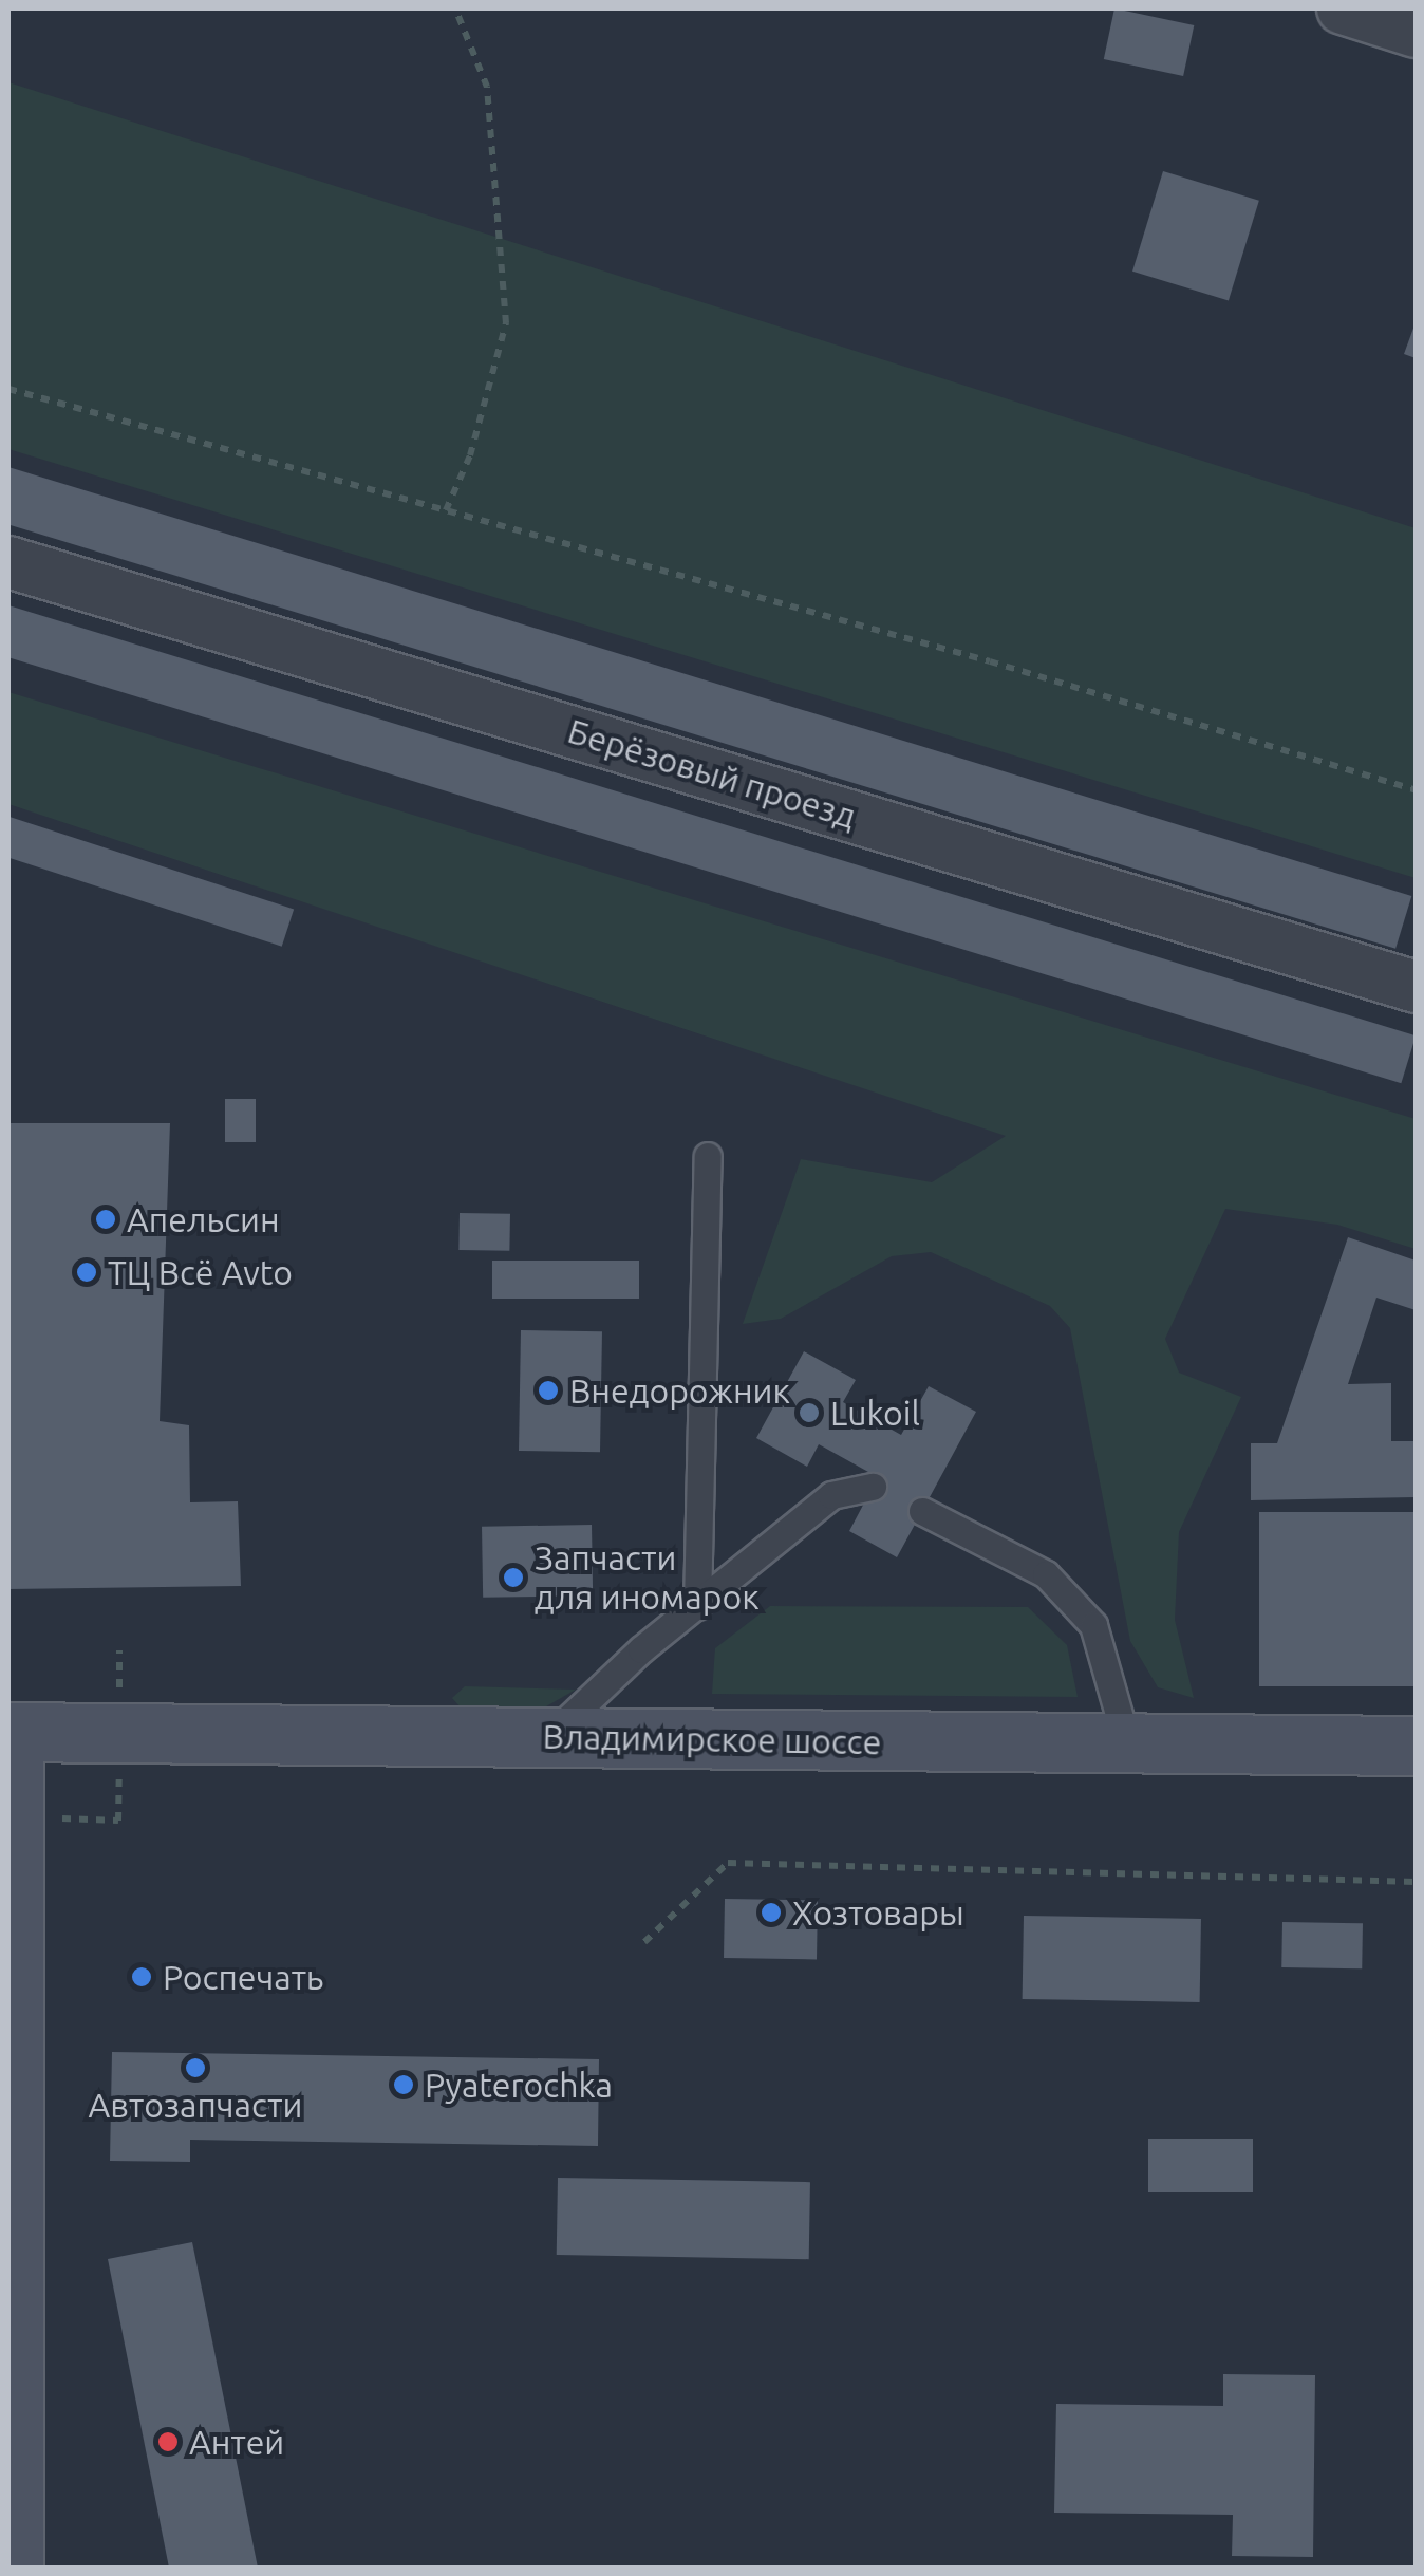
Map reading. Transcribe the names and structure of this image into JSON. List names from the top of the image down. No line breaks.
{"streets":{"main road":["Владимирское шоссе"],"street":["Берёзовый проезд"]},"places":["Апельсин","ТЦ Всё Avto","Внедорожник","Lukoil","Запчасти для иномарок","Хозтовары","Роспечать","Автозапчасти","Pyaterochka","Антей"]}
